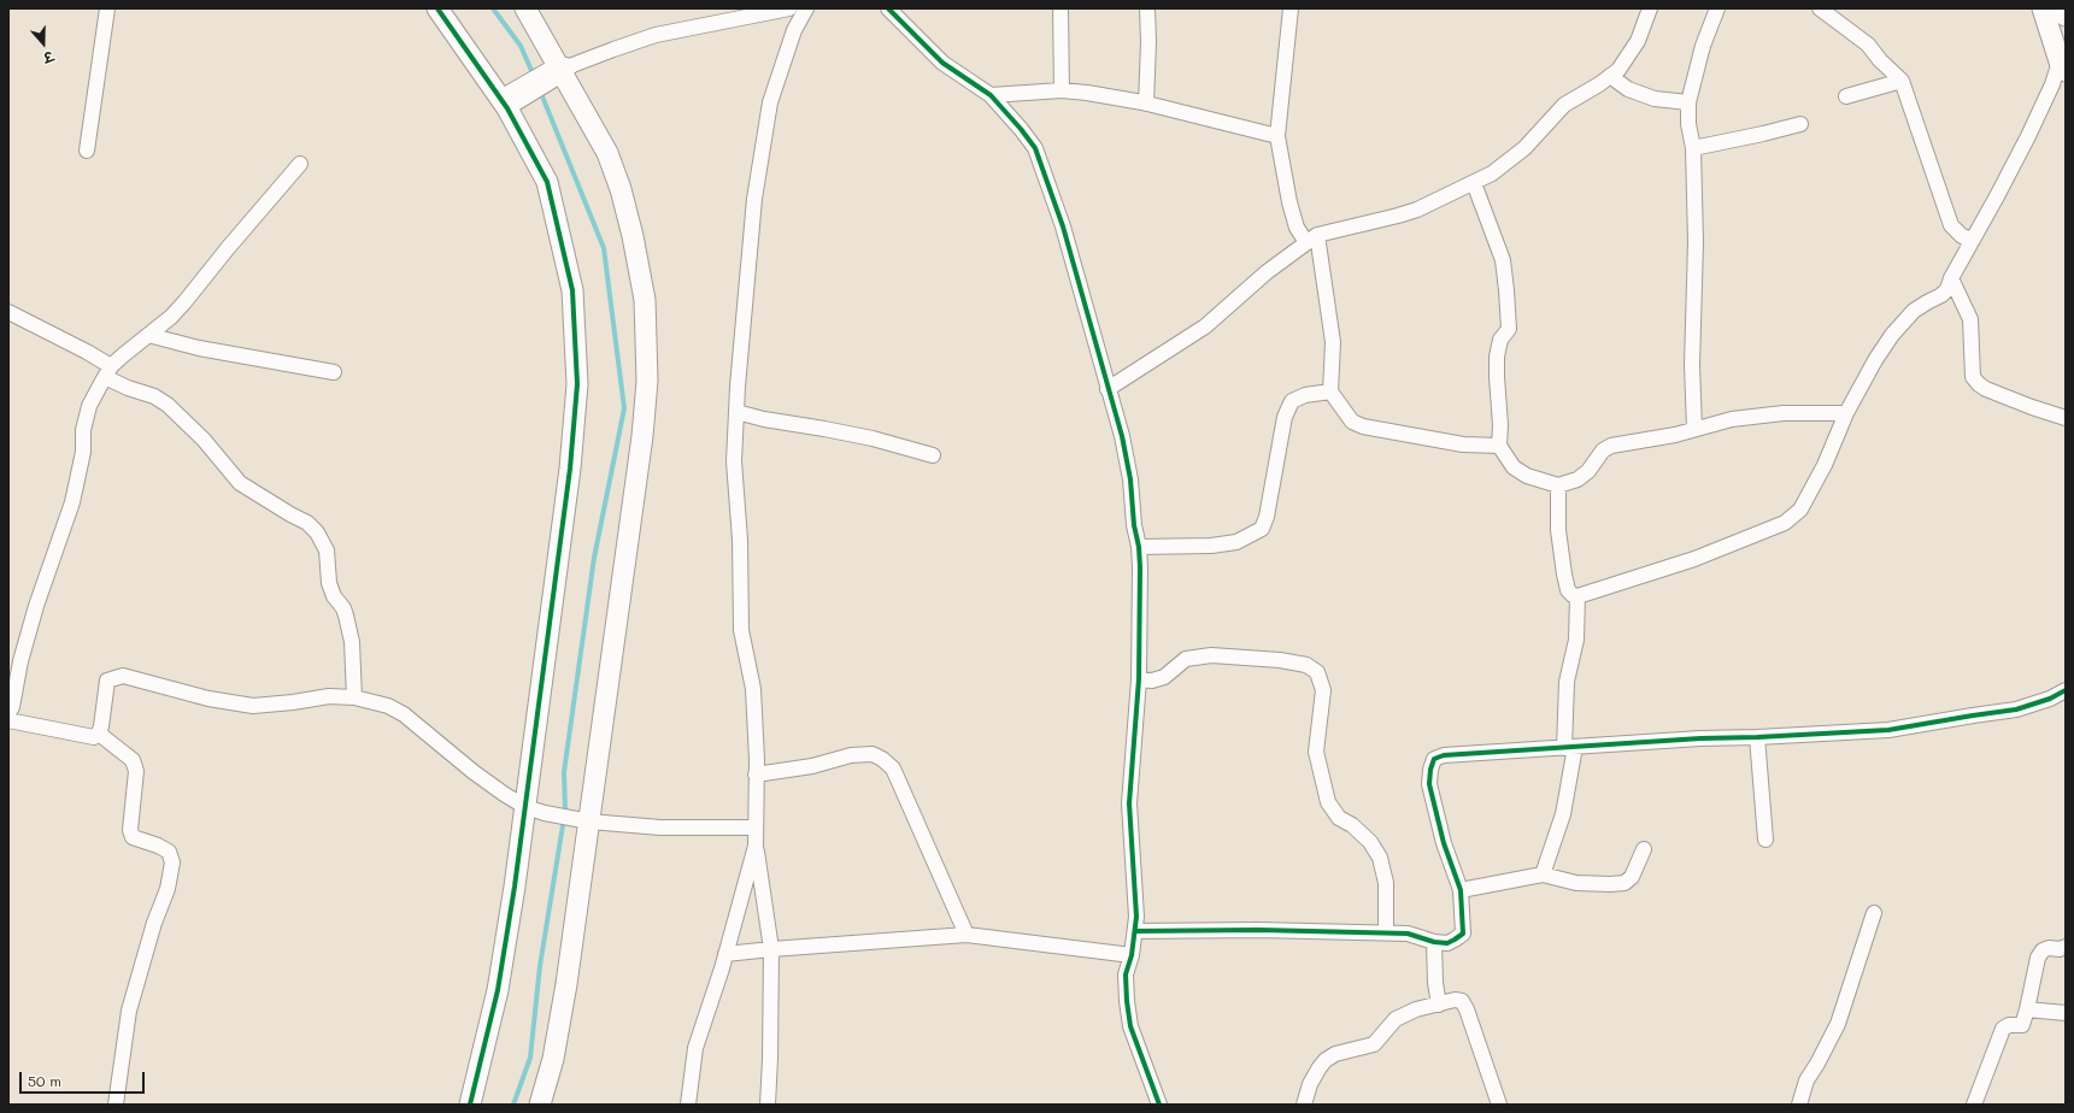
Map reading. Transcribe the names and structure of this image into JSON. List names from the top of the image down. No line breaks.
{"scale_bar":"50 m","north":"bottom"}
